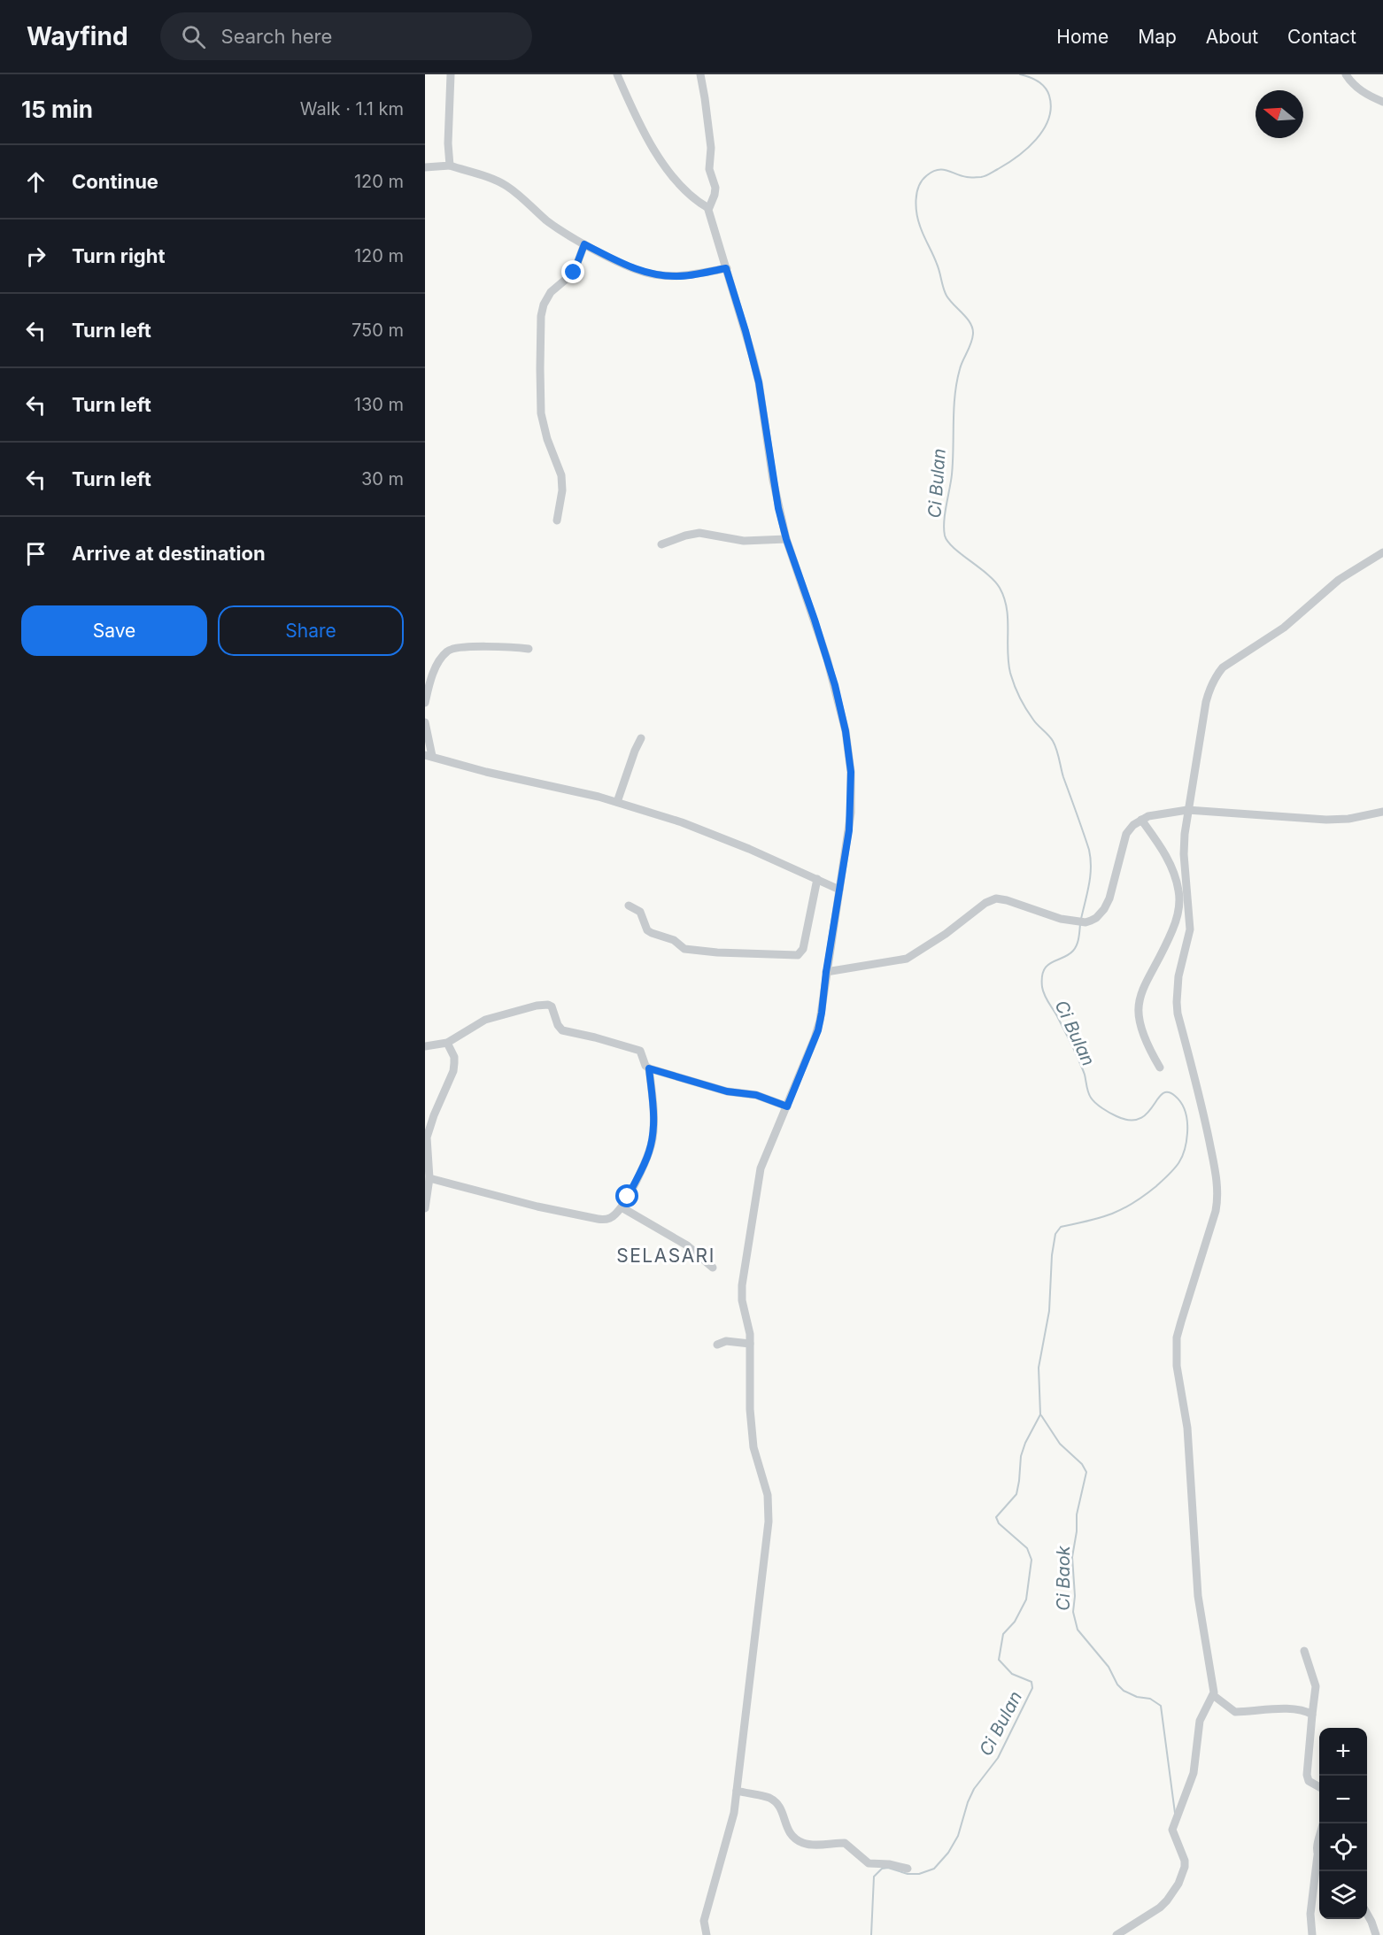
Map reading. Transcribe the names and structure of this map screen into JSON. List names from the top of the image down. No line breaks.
{"districts":["SELASARI"],"water":["Ci Bulan","Ci Baok"],"north":"left","page":{"header":"Wayfind","search":"Search here","nav":["Home","Map","About","Contact"],"heading":["15 min","Walk · 1.1 km"],"list":[["Continue","120 m"],["Turn right","120 m"],["Turn left","750 m"],["Turn left","130 m"],["Turn left","30 m"],"Arrive at destination"],"buttons":["Save","Share"],"map_buttons":["+","−"]}}
